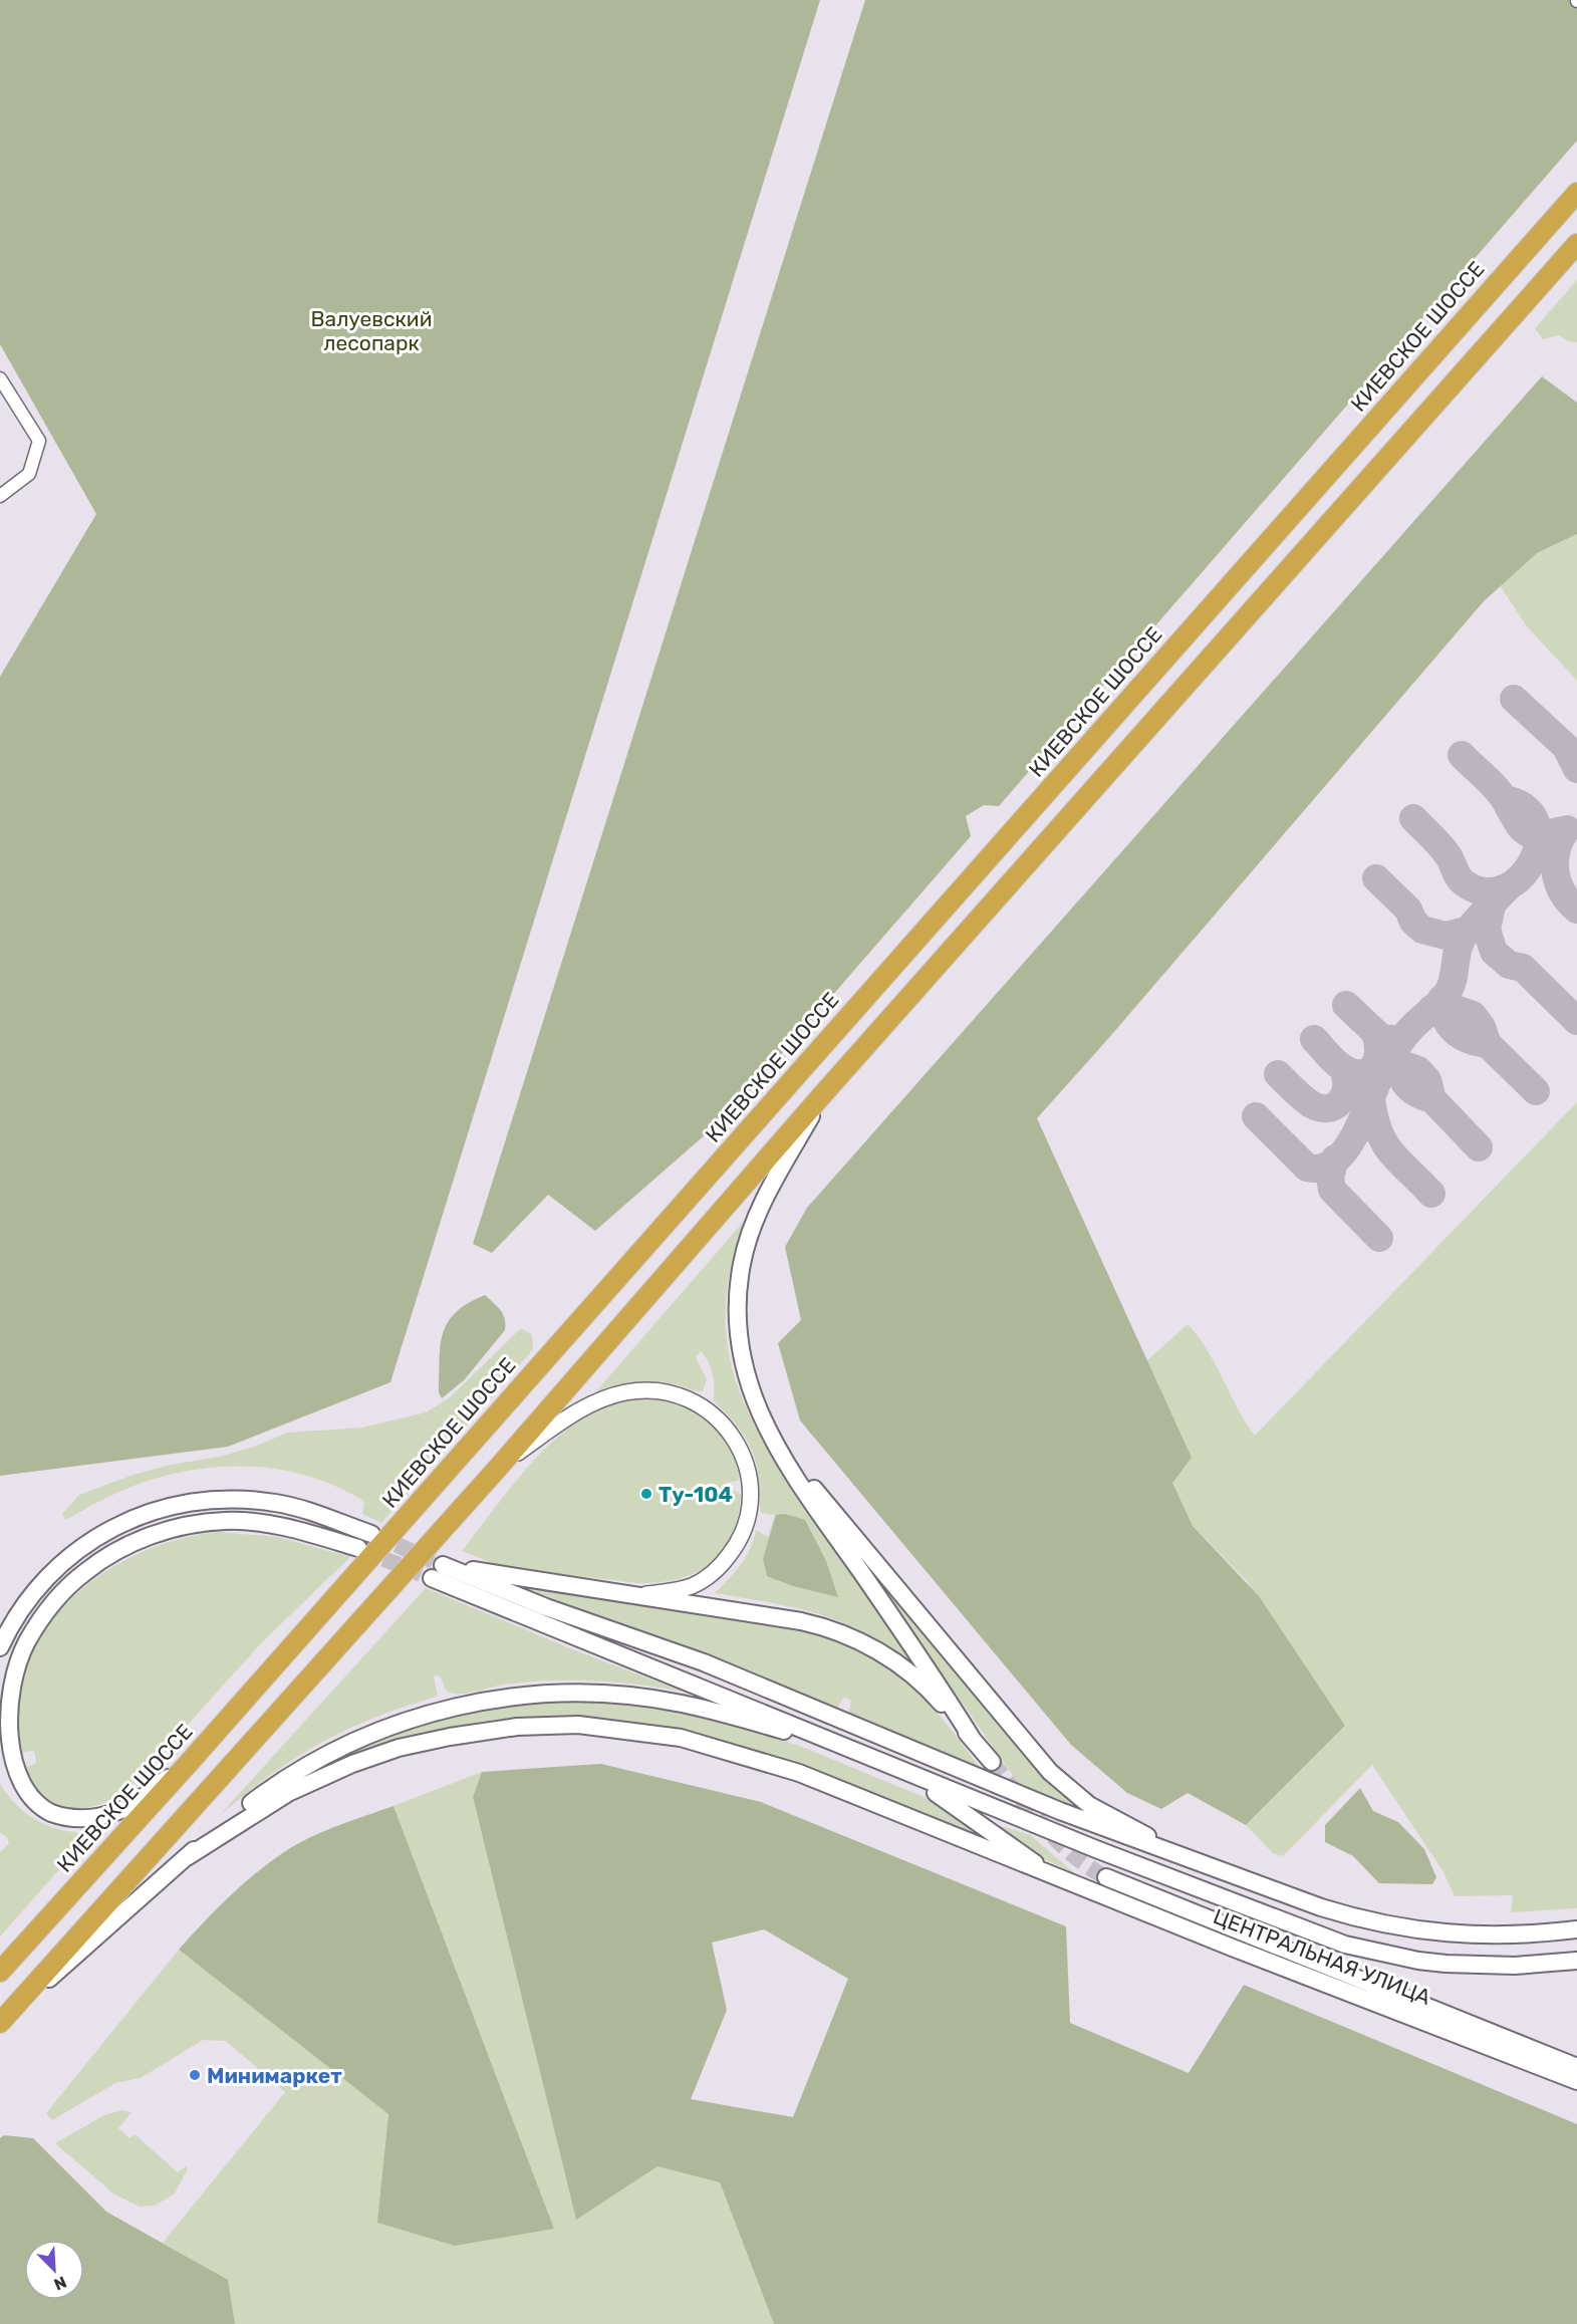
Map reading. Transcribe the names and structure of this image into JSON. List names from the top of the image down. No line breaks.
{"streets":{"highway":["КИЕВСКОЕ ШОССЕ"],"main road":["ЦЕНТРАЛЬНАЯ УЛИЦА"]},"parks":["Валуевский лесопарк"],"places":["Ту-104","Минимаркет"],"north":"bottom right"}
